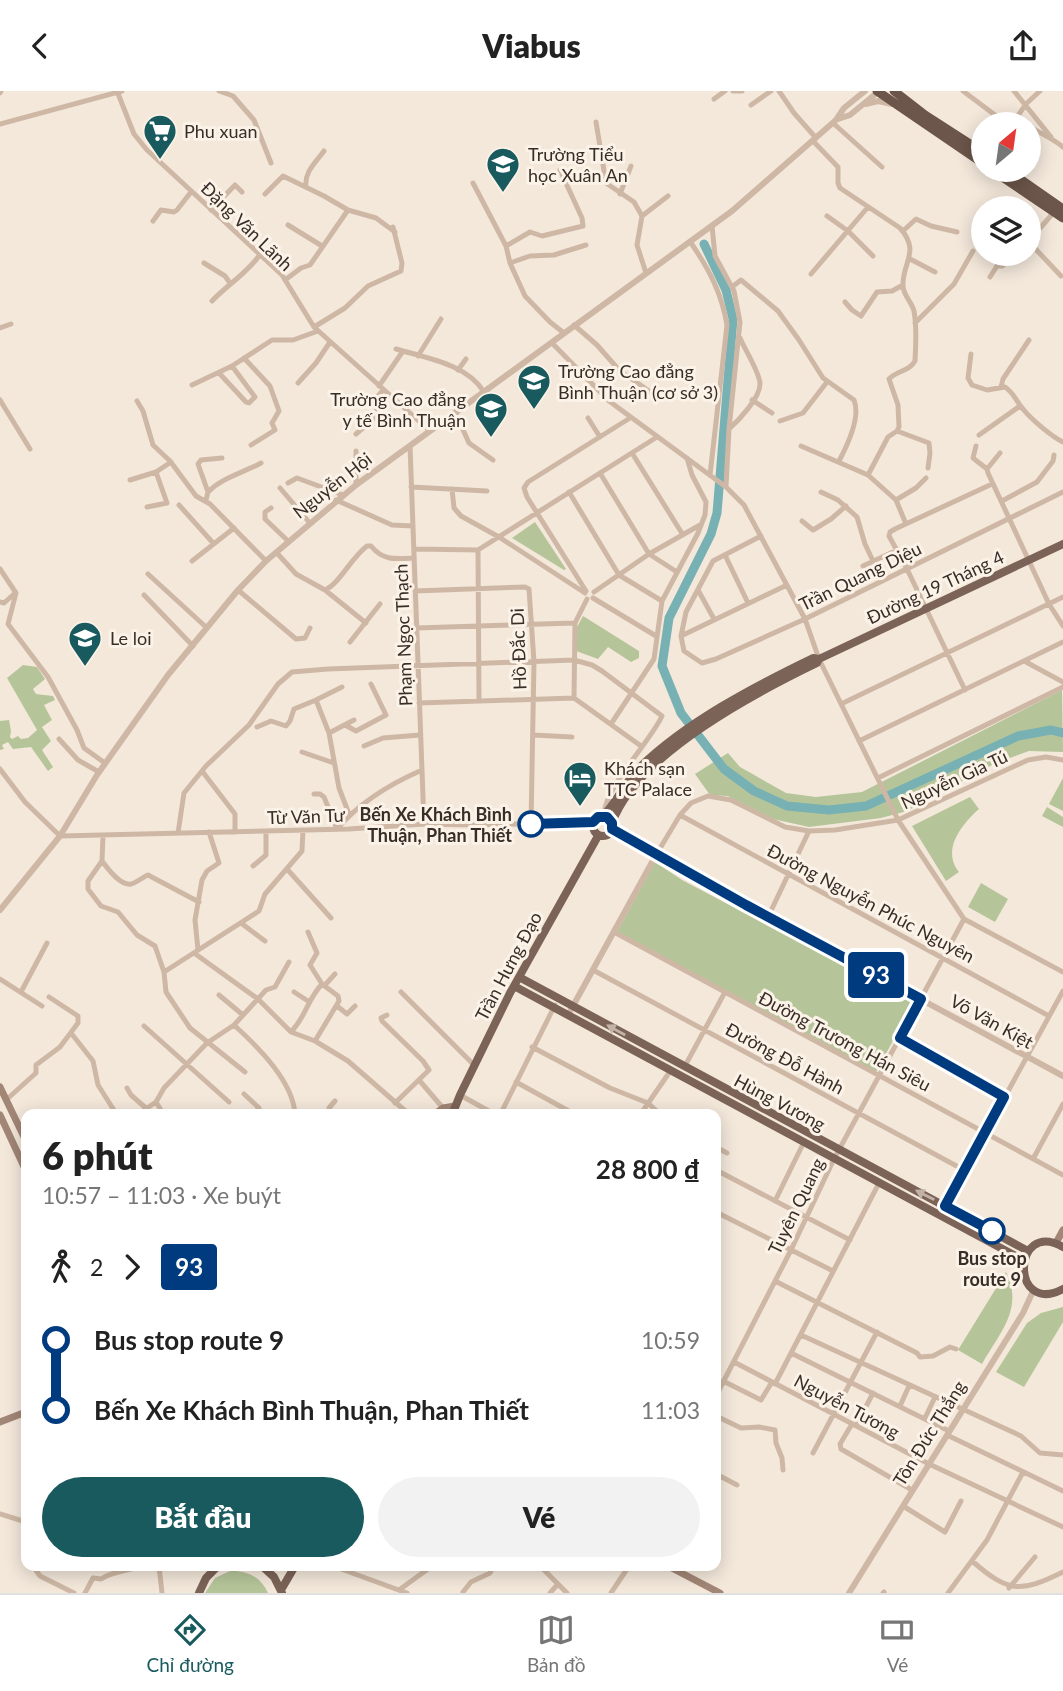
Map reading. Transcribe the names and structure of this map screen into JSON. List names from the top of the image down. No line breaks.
{"streets":{"main road":["Đường 19 Tháng 4","Trần Hưng Đạo","Hùng Vương"],"street":["Đặng Văn Lãnh","Nguyễn Hội","Trần Quang Diệu","Phạm Ngọc Thạch","Hồ Đắc Di","Nguyễn Gia Tú","Từ Văn Tư","Đường Nguyễn Phúc Nguyên","Võ Văn Kiệt","Đường Trương Hán Siêu","Đường Đỗ Hành","Tuyên Quang","Nguyễn Tương","Tôn Đức Thắng"]},"crossings":[["Đặng Văn Lãnh","Nguyễn Hội"],["Nguyễn Hội","Phạm Ngọc Thạch"],["Nguyễn Hội","Từ Văn Tư"],["Phạm Ngọc Thạch","Hồ Đắc Di"],["Phạm Ngọc Thạch","Từ Văn Tư"],["Hồ Đắc Di","Từ Văn Tư"],["Nguyễn Gia Tú","Đường Nguyễn Phúc Nguyên"],["Nguyễn Gia Tú","Võ Văn Kiệt"],["Nguyễn Gia Tú","Đường Trương Hán Siêu"],["Nguyễn Gia Tú","Đường Đỗ Hành"],["Nguyễn Gia Tú","Hùng Vương"],["Từ Văn Tư","Trần Hưng Đạo"],["Từ Văn Tư","Võ Văn Kiệt"],["Đường Nguyễn Phúc Nguyên","Tuyên Quang"],["Trần Hưng Đạo","Võ Văn Kiệt"],["Trần Hưng Đạo","Hùng Vương"],["Võ Văn Kiệt","Tuyên Quang"],["Đường Trương Hán Siêu","Tuyên Quang"],["Đường Đỗ Hành","Tuyên Quang"],["Hùng Vương","Tuyên Quang"],["Tuyên Quang","Nguyễn Tương"],["Nguyễn Tương","Tôn Đức Thắng"]],"places":{"supermarket":["Phu xuan"],"school or university":["Trường Tiểu học Xuân An","Trường Cao đẳng Bình Thuận (cơ sở 3)","Trường Cao đẳng y tế Bình Thuận","Le loi"],"hotel":["Khách sạn TTC Palace"],"other":["Bến Xe Khách Bình Thuận, Phan Thiết","Bus stop route 9"]},"lines":["bus line 93"],"north":"top right","page":{"header":"Viabus","on_map":"93","heading":["6 phút","10:57 – 11:03 · Xe buýt","28 800 ₫"],"legs":["2","93"],"list":[{"name":"Bus stop route 9","value":"10:59"},{"name":"Bến Xe Khách Bình Thuận, Phan Thiết","value":"11:03"}],"buttons":["Bắt đầu","Vé"],"tabs":["Chỉ đường","Bản đồ","Vé"]}}
